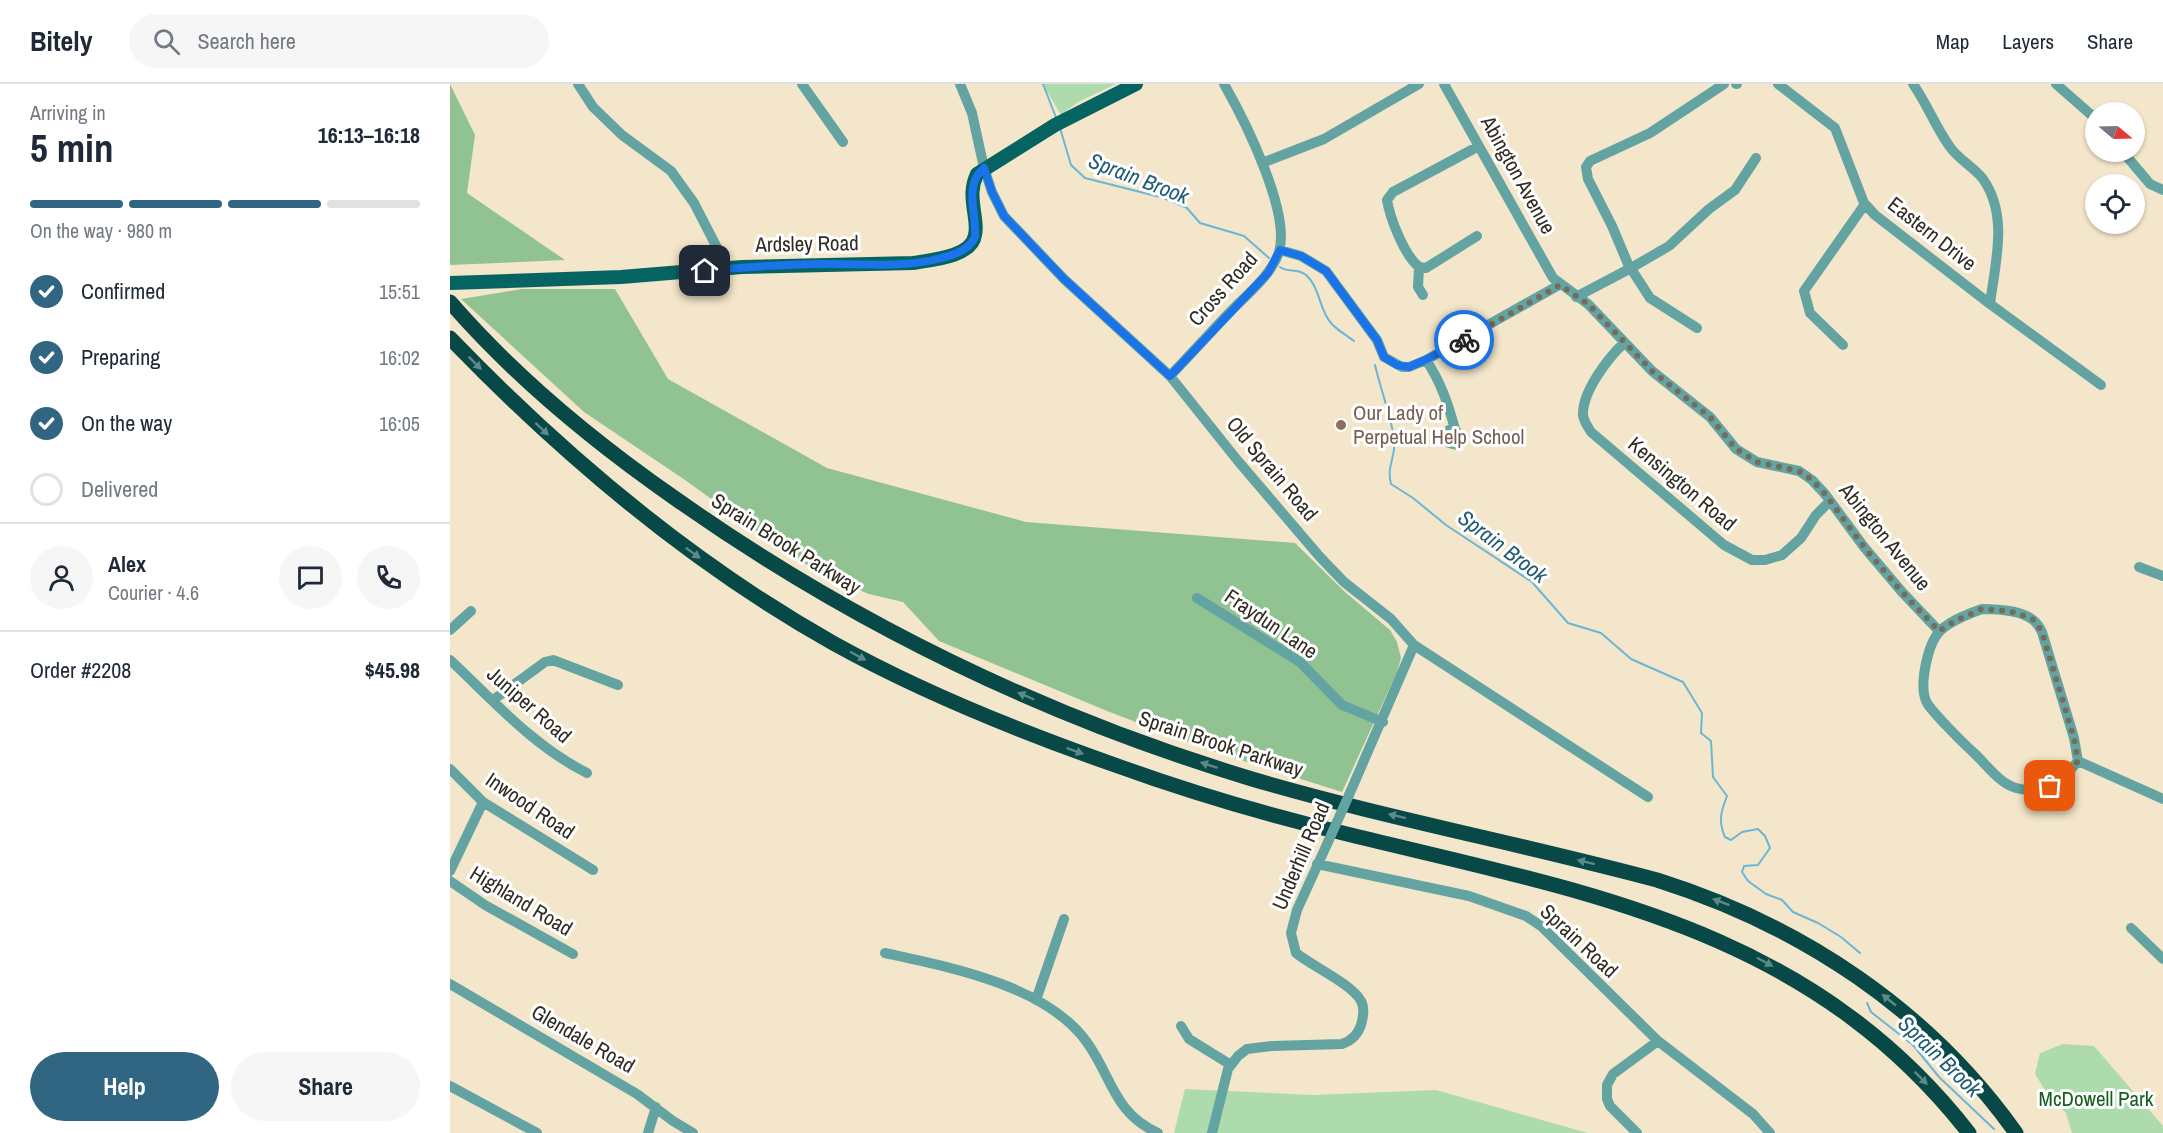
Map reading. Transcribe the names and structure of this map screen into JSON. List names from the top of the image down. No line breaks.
{"streets":{"highway":["Sprain Brook Parkway"],"main road":["Ardsley Road"],"street":["Abington Avenue","Eastern Drive","Cross Road","Old Sprain Road","Kensington Road","Fraydun Lane","Juniper Road","Inwood Road","Underhill Road","Highland Road","Sprain Road","Glendale Road"]},"crossings":[["Abington Avenue","Kensington Road"],["Ardsley Road","Old Sprain Road"],["Cross Road","Old Sprain Road"],["Old Sprain Road","Underhill Road"],["Fraydun Lane","Underhill Road"],["Underhill Road","Sprain Road"]],"water":["Sprain Brook"],"parks":["McDowell Park"],"places":["Our Lady of Perpetual Help School"],"north":"right","page":{"header":"Bitely","search":"Search here","nav":["Map","Layers","Share"],"heading":["5 min","Arriving in","16:13–16:18"],"panel":["Alex","Courier · 4.6","Order #2208","$45.98"],"bar":"On the way · 980 m","list":[["Confirmed","15:51"],["Preparing","16:02"],["On the way","16:05"],"Delivered"],"buttons":["Help","Share"]}}
